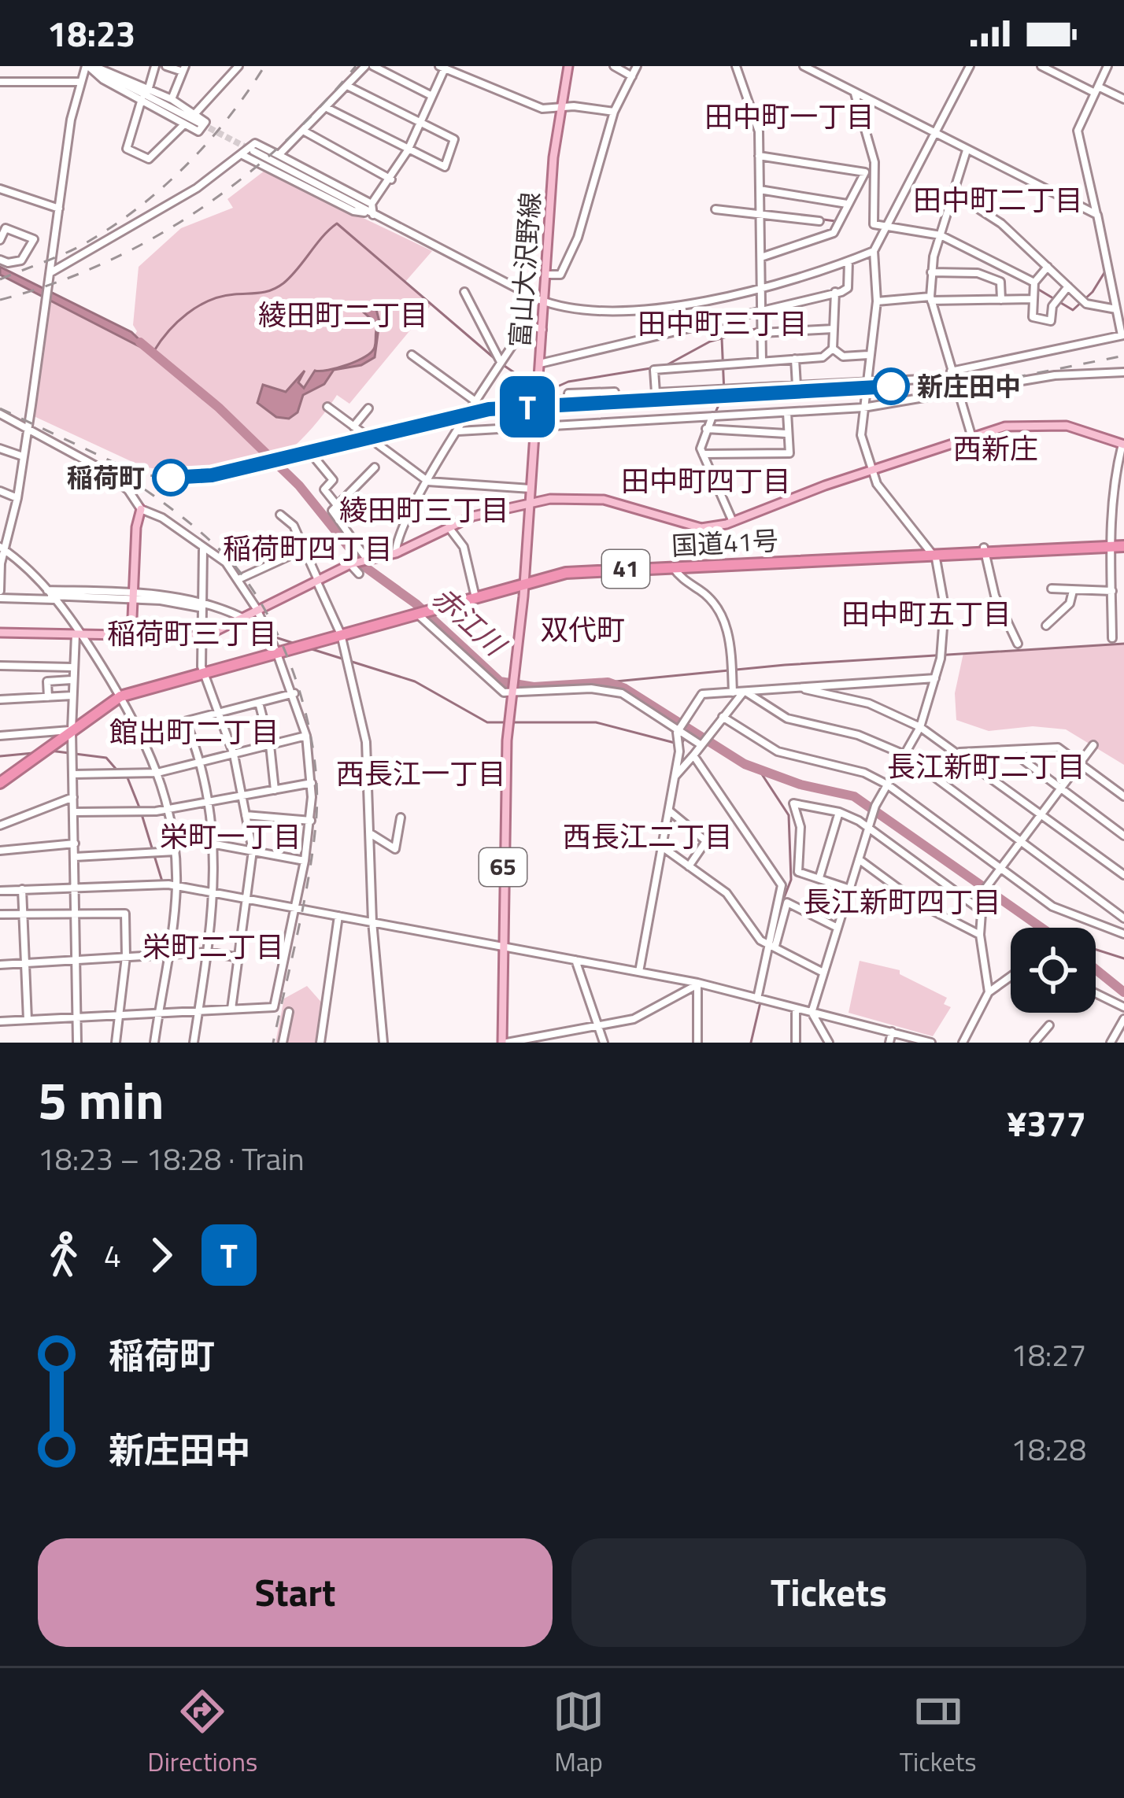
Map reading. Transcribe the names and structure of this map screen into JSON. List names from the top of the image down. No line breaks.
{"streets":{"highway":["国道41号","41"],"main road":["富山大沢野線","65"]},"crossings":[["富山大沢野線","国道41号"]],"districts":["田中町一丁目","田中町二丁目","綾田町二丁目","田中町三丁目","西新庄","田中町四丁目","綾田町三丁目","稲荷町四丁目","田中町五丁目","双代町","稲荷町三丁目","館出町二丁目","長江新町二丁目","西長江一丁目","栄町一丁目","西長江二丁目","長江新町四丁目","栄町二丁目"],"water":["赤江川"],"places":["新庄田中","稲荷町"],"page":{"status":"18:23","on_map":"T","heading":["5 min","18:23 – 18:28 · Train","¥377"],"legs":["4","T"],"list":[{"name":"稲荷町","value":"18:27"},{"name":"新庄田中","value":"18:28"}],"buttons":["Start","Tickets"],"tabs":["Directions","Map","Tickets"]}}
